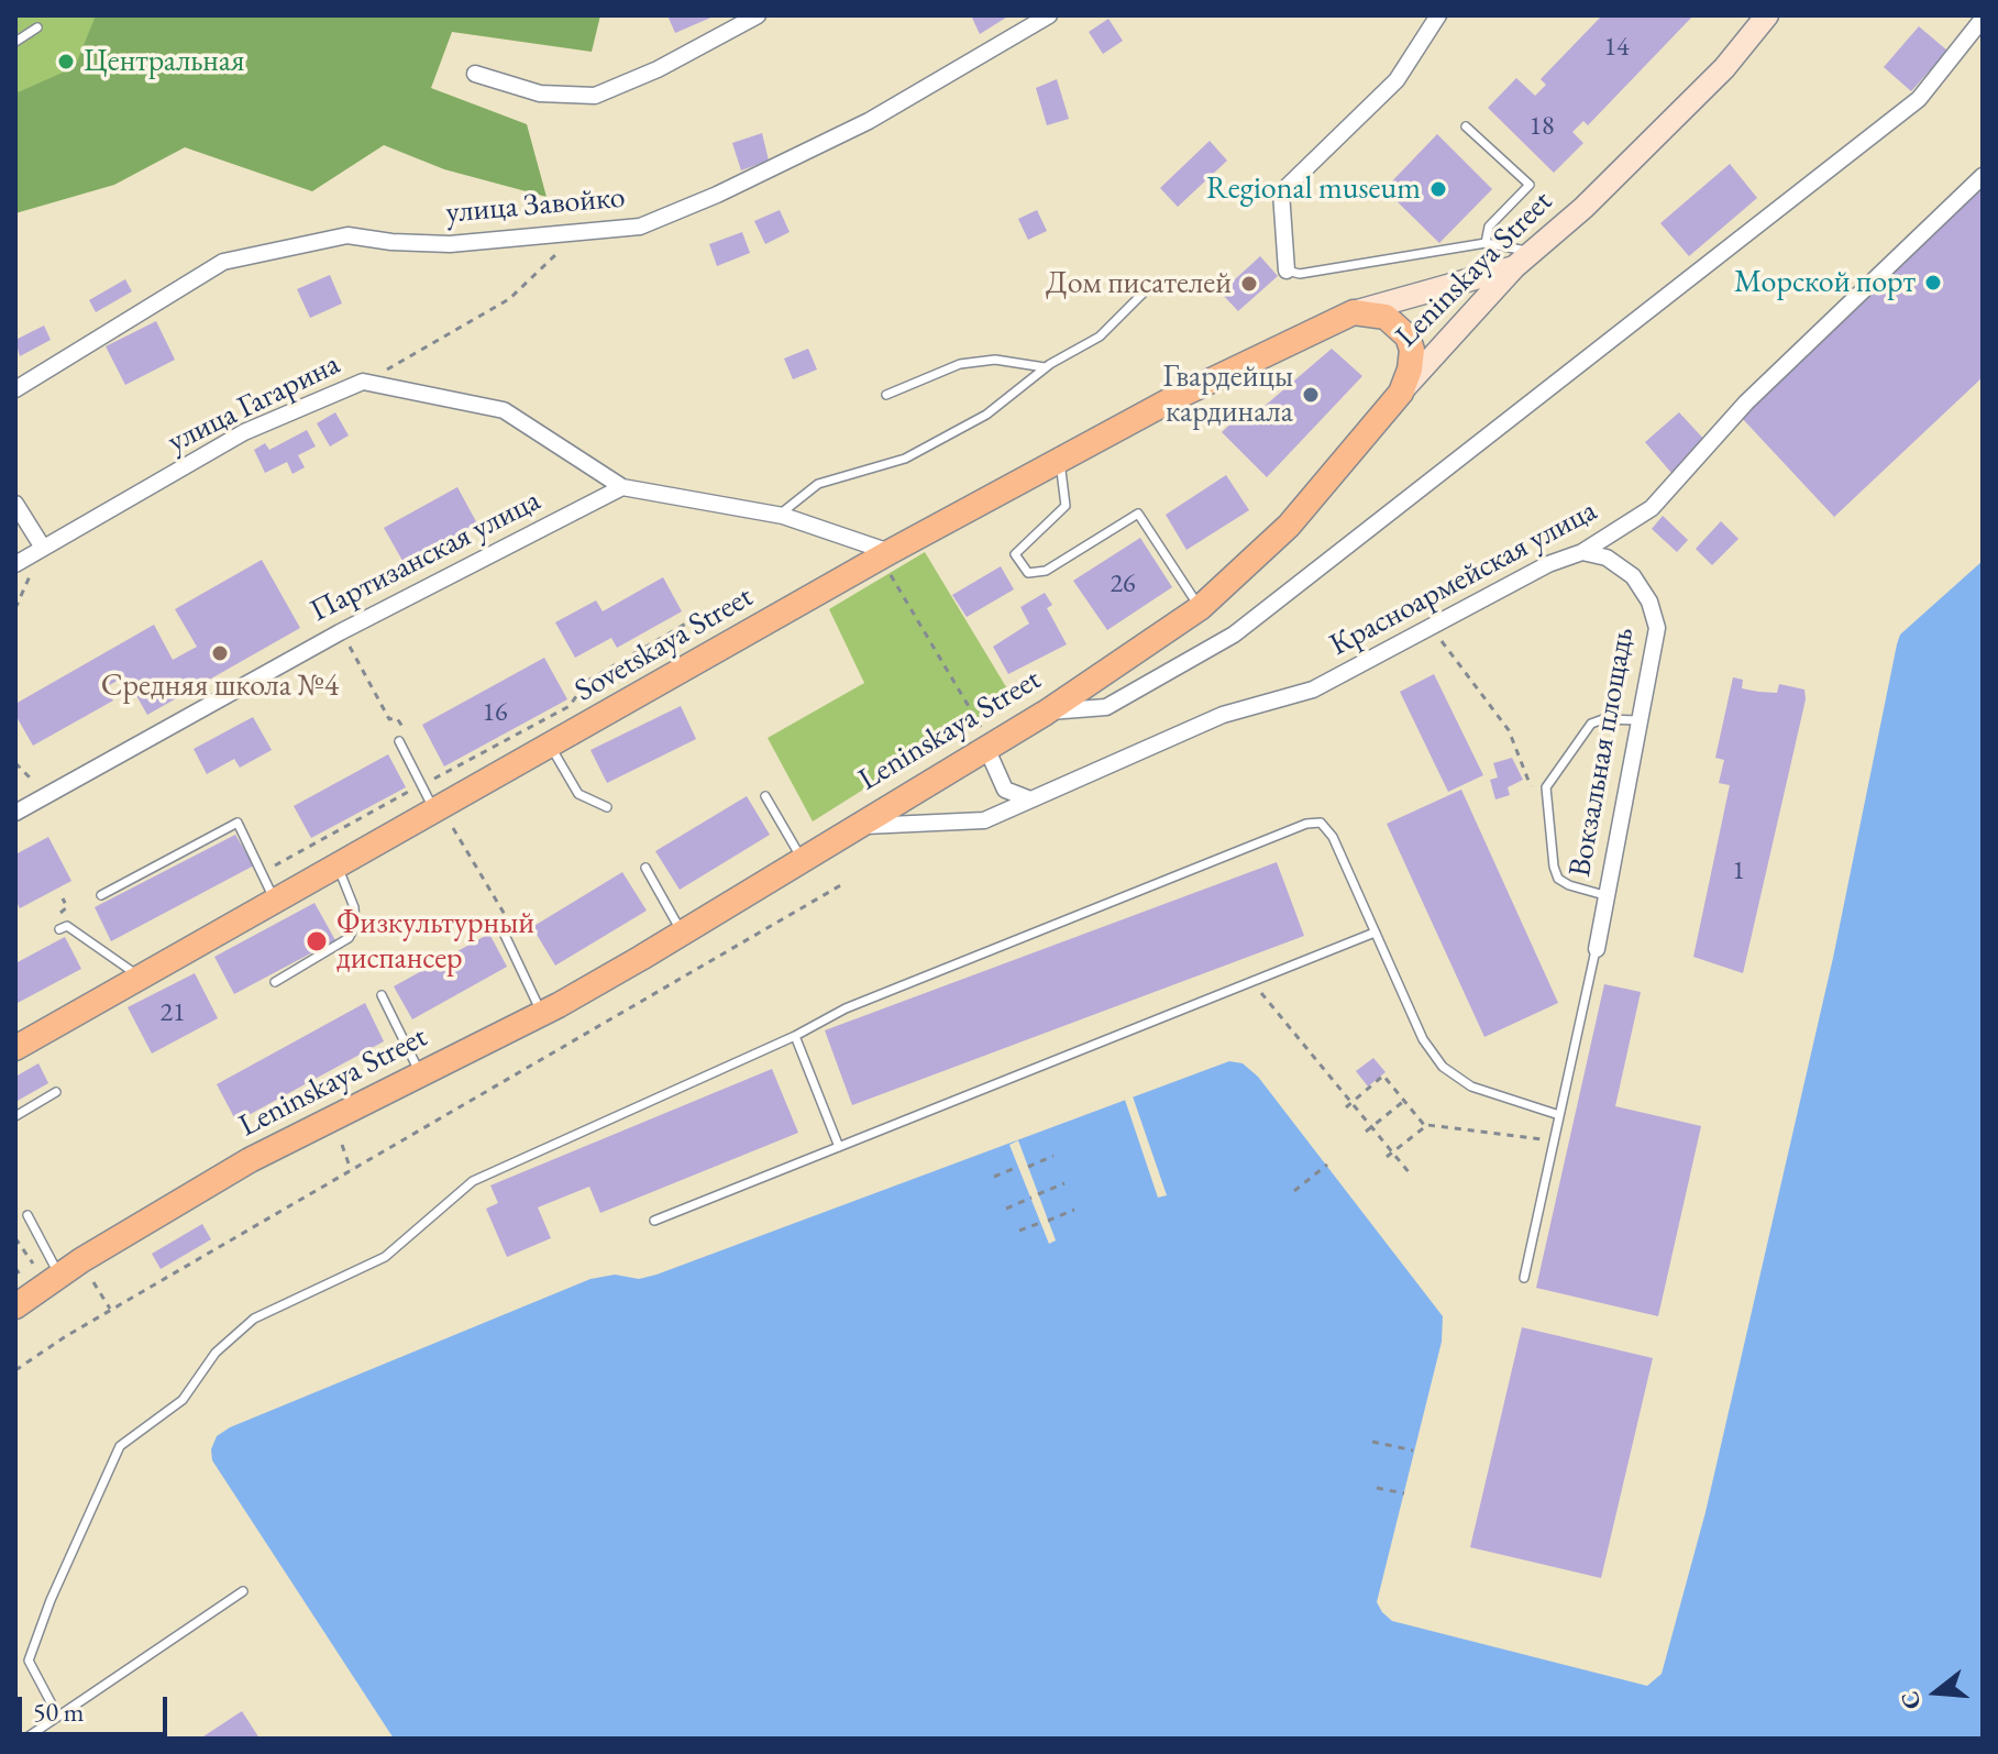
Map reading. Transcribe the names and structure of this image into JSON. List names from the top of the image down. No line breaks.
{"streets":{"main road":["Leninskaya Street","Sovetskaya Street"],"street":["улица Завойко","улица Гагарина","Партизанская улица","Красноармейская улица","Вокзальная площадь"]},"crossings":[["Leninskaya Street","Красноармейская улица"],["улица Гагарина","Партизанская улица"],["Красноармейская улица","Вокзальная площадь"]],"places":["Центральная","Regional museum","Морской порт","Дом писателей","Гвардейцы кардинала","Средняя школа №4","Физкультурный диспансер"],"house_numbers":["14","18","26","16","1","21"],"scale_bar":"50 m","north":"left"}
